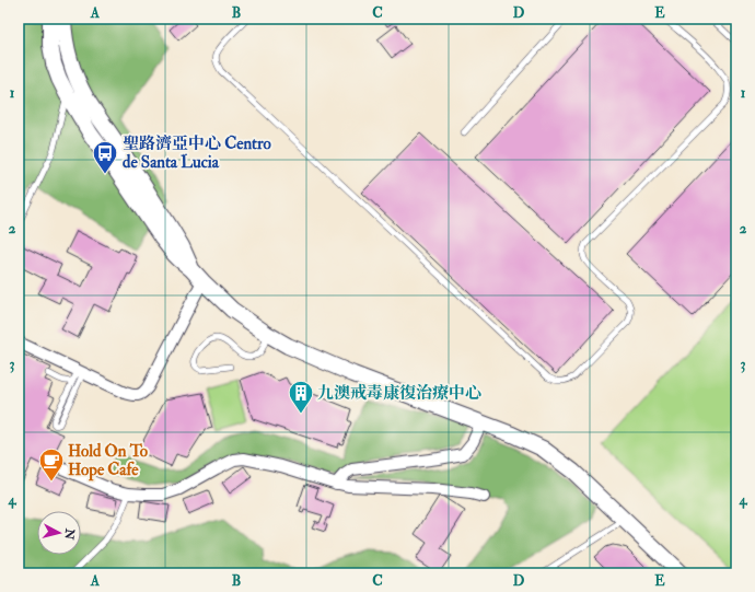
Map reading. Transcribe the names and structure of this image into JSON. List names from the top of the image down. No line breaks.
{"places":{"bus stop":["聖路濟亞中心 Centro de Santa Lucia"],"building":["九澳戒毒康復治療中心"],"cafe":["Hold On To Hope Cafe"]},"north":"right","grid":{"columns":["A","B","C","D","E"],"rows":["1","2","3","4"]}}
